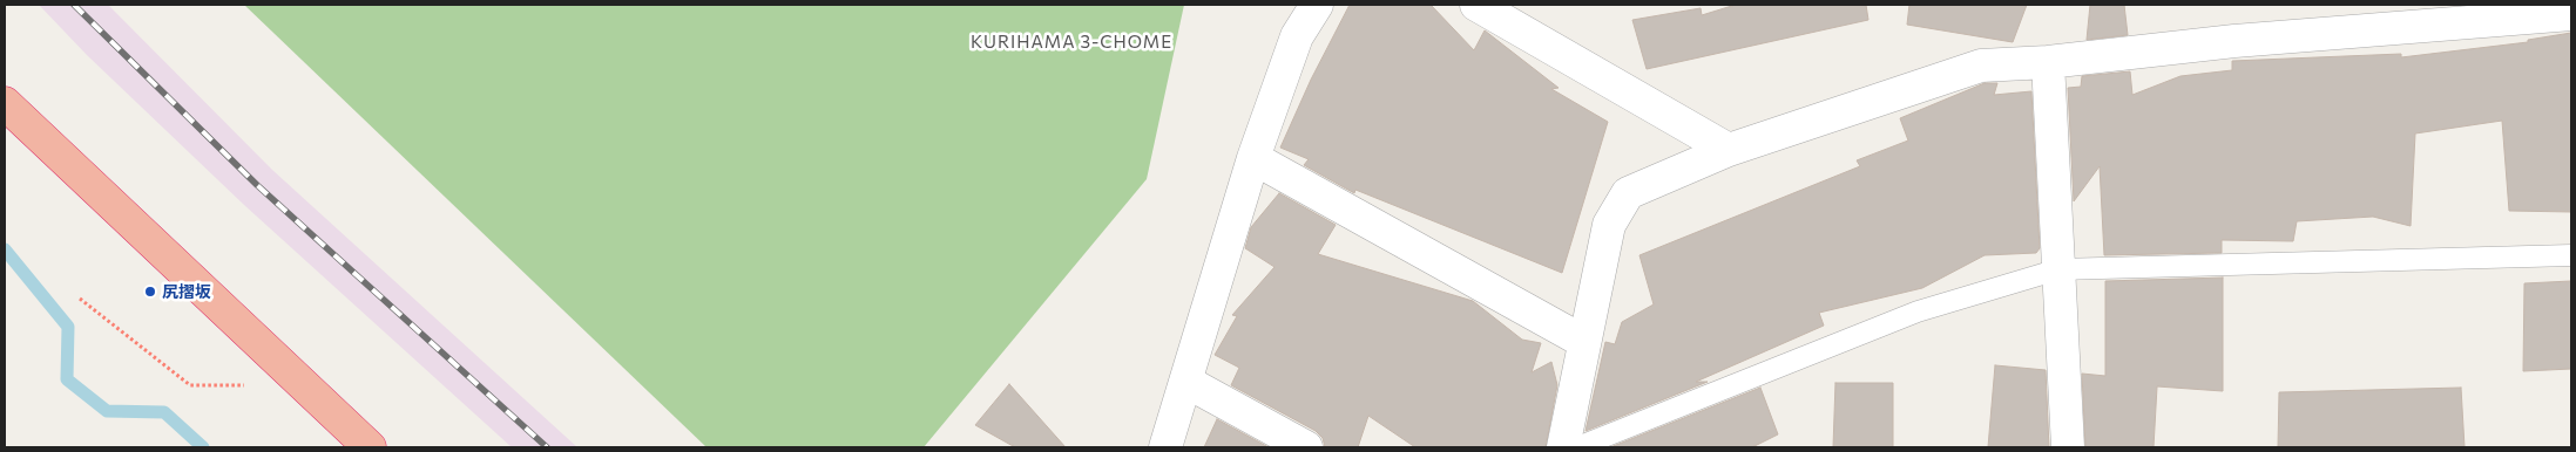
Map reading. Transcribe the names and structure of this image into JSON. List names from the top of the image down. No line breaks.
{"districts":["KURIHAMA 3-CHOME"],"places":["尻摺坂"]}
